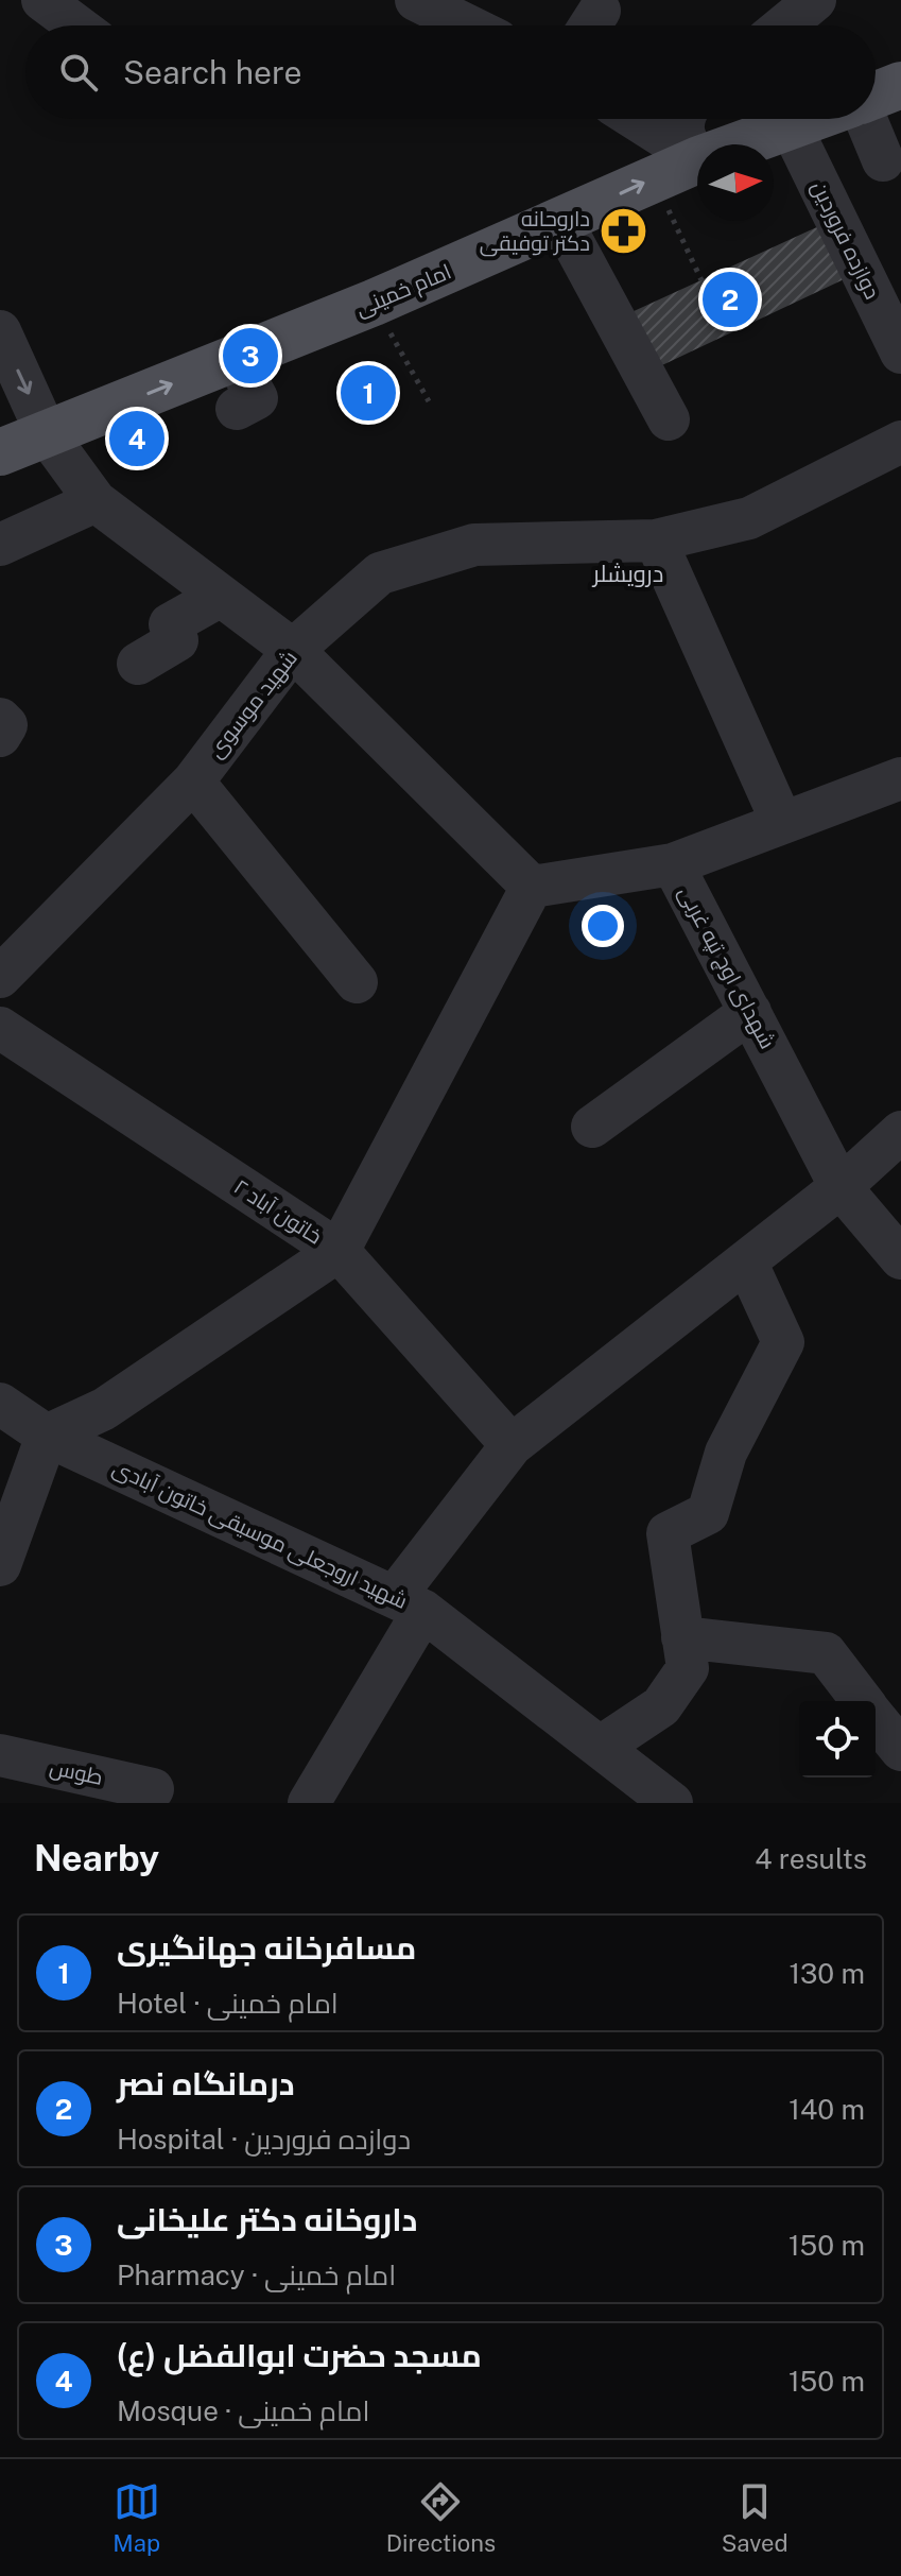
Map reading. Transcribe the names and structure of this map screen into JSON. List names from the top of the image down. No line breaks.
{"streets":{"main road":["امام خمینی"],"street":["دوازده فروردین","شهید موسوی","شهدای اوچ تپه غربی","خاتون آباد ۲","شهید اروجعلی موسیقی خاتون آبادی","طوس"]},"crossings":[["دوازده فروردین","امام خمینی"]],"one_way":["امام خمینی"],"districts":["درویشلر"],"places":{"pharmacy":["داروحانه دکتر توفیقی"]},"north":"right","page":{"search":"Search here","pins":["2","3","1","4"],"heading":["Nearby","4 results"],"list":[{"mark":"1","name":"مسافرخانه جهانگیری","note":"Hotel · امام خمینی","value":"130 m"},{"mark":"2","name":"درمانگاه نصر","note":"Hospital · دوازده فروردین","value":"140 m"},{"mark":"3","name":"داروخانه دکتر علیخانی","note":"Pharmacy · امام خمینی","value":"150 m"},{"mark":"4","name":"مسجد حضرت ابوالفضل (ع)","note":"Mosque · امام خمینی","value":"150 m"}],"nav":["Map","Directions","Saved"]}}
